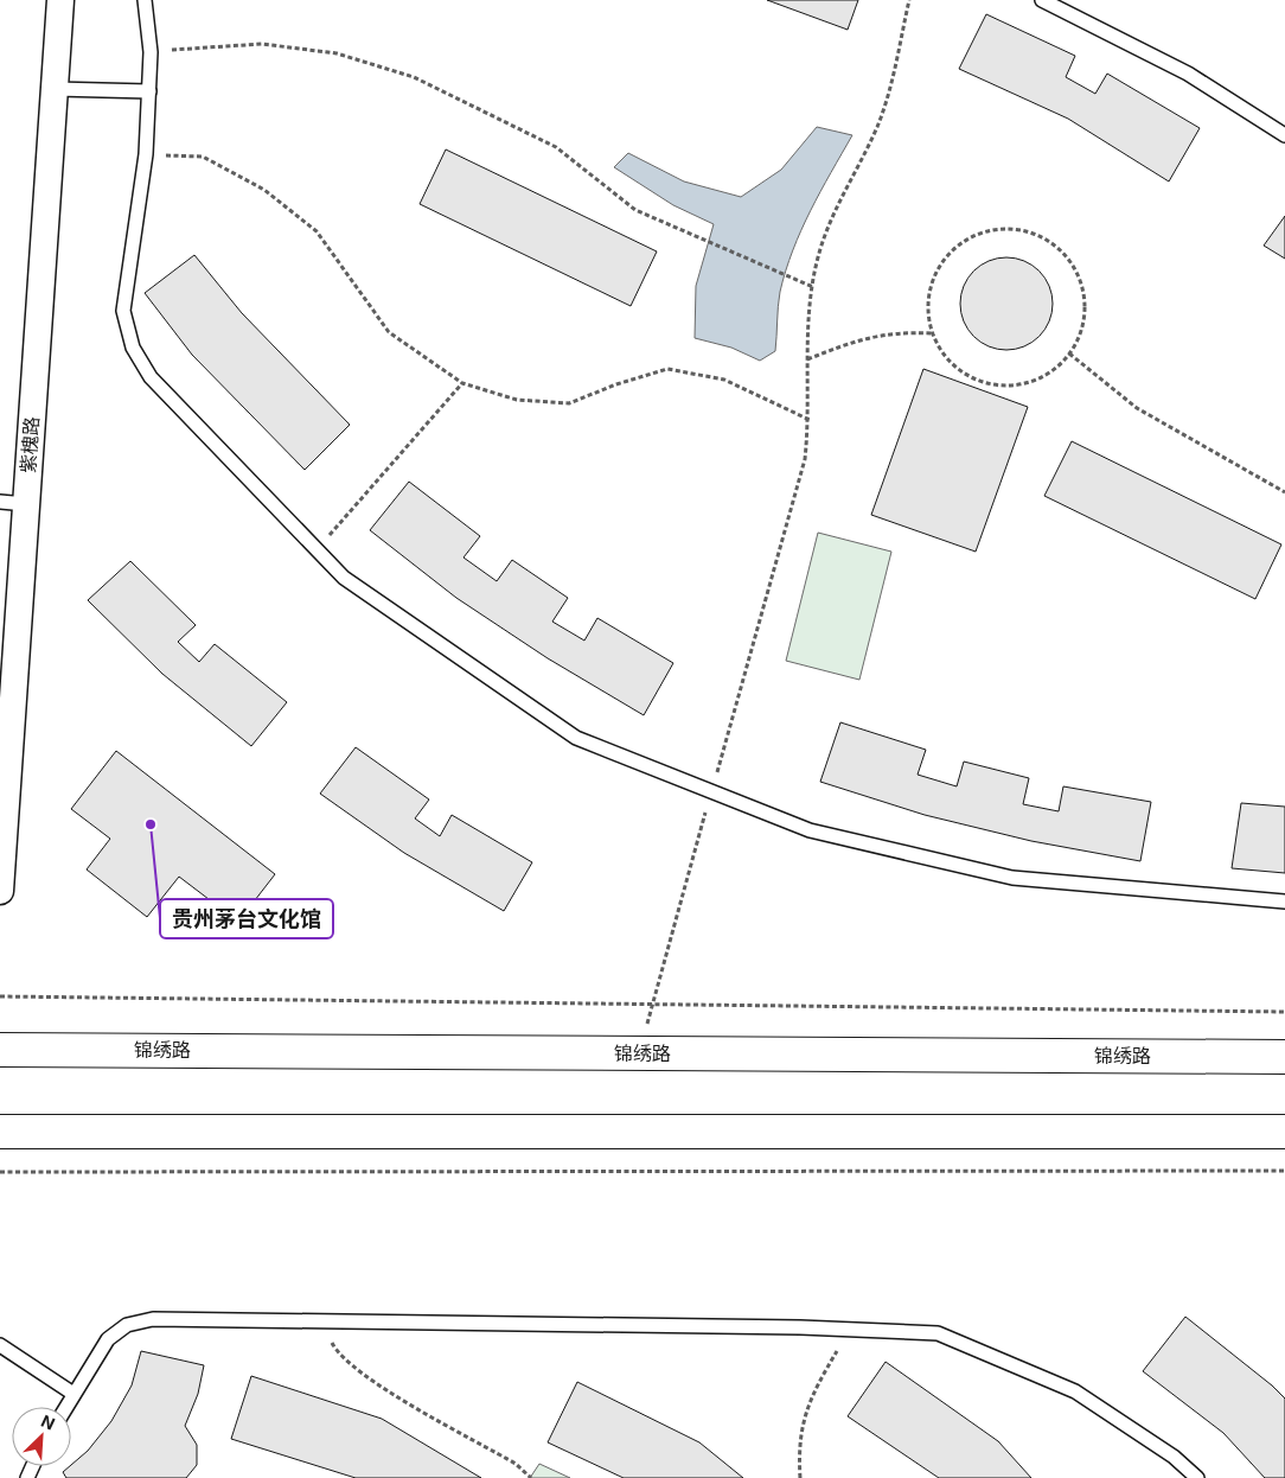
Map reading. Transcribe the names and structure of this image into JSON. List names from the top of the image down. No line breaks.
{"streets":{"main road":["锦绣路"],"street":["紫槐路"]},"places":["贵州茅台文化馆"],"north":"top right"}
